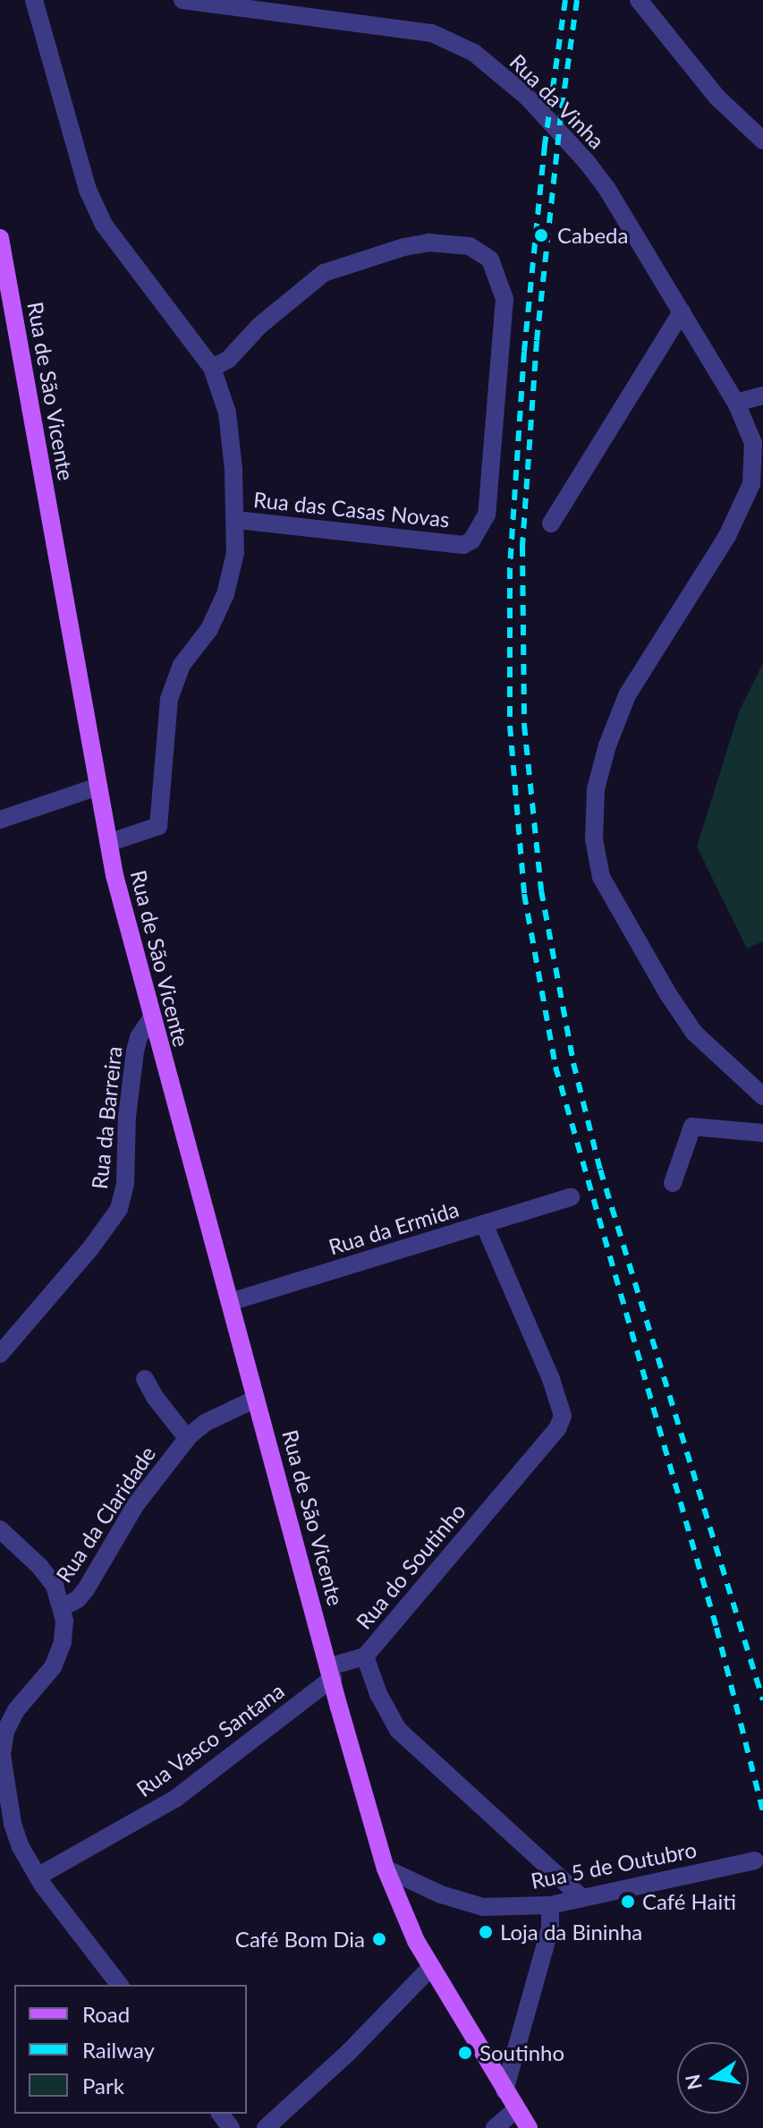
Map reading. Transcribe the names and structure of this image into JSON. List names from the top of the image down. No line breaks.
{"streets":{"main road":["Rua de São Vicente"],"street":["Rua da Vinha","Rua das Casas Novas","Rua da Barreira","Rua da Ermida","Rua da Claridade","Rua do Soutinho","Rua Vasco Santana","Rua 5 de Outubro"]},"crossings":[["Rua de São Vicente","Rua da Barreira"],["Rua de São Vicente","Rua da Ermida"],["Rua de São Vicente","Rua da Claridade"],["Rua de São Vicente","Rua Vasco Santana"],["Rua da Ermida","Rua do Soutinho"],["Rua do Soutinho","Rua 5 de Outubro"]],"places":["Cabeda","Café Haiti","Loja da Bininha","Café Bom Dia","Soutinho"],"legend":["Road","Railway","Park"],"north":"left"}
